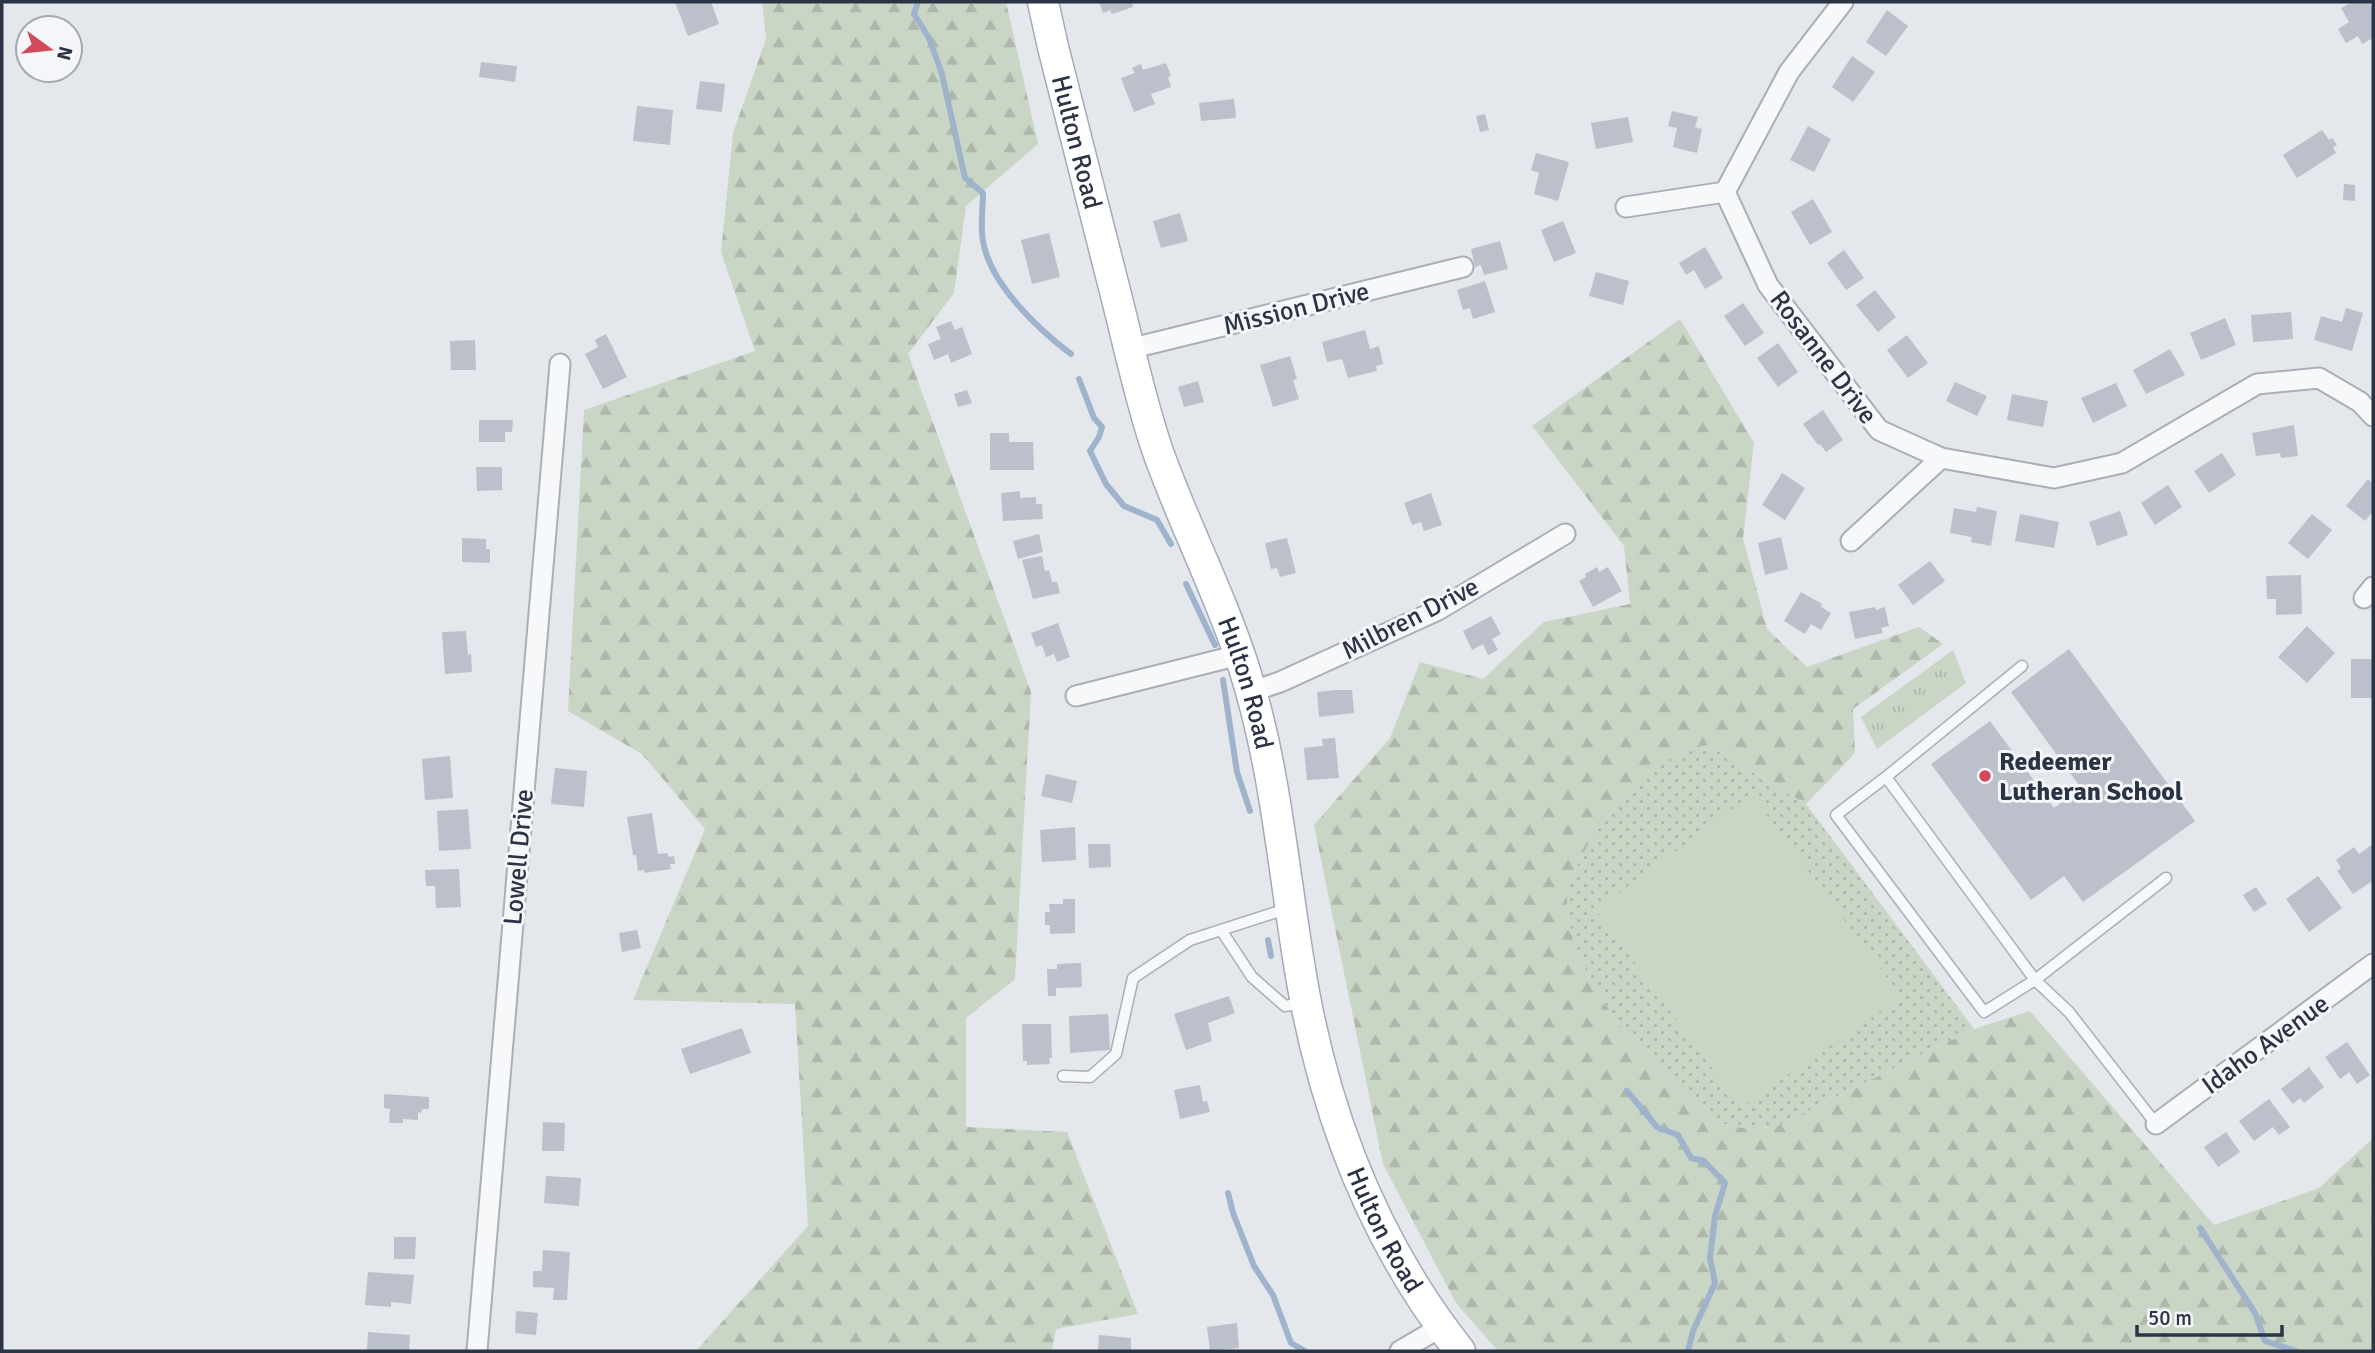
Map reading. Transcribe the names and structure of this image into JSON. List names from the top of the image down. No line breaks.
{"streets":{"main road":["Hulton Road"],"street":["Mission Drive","Rosanne Drive","Milbren Drive","Lowell Drive","Idaho Avenue"]},"crossings":[["Hulton Road","Mission Drive"],["Hulton Road","Milbren Drive"]],"places":["Redeemer Lutheran School"],"scale_bar":"50 m","north":"right"}
